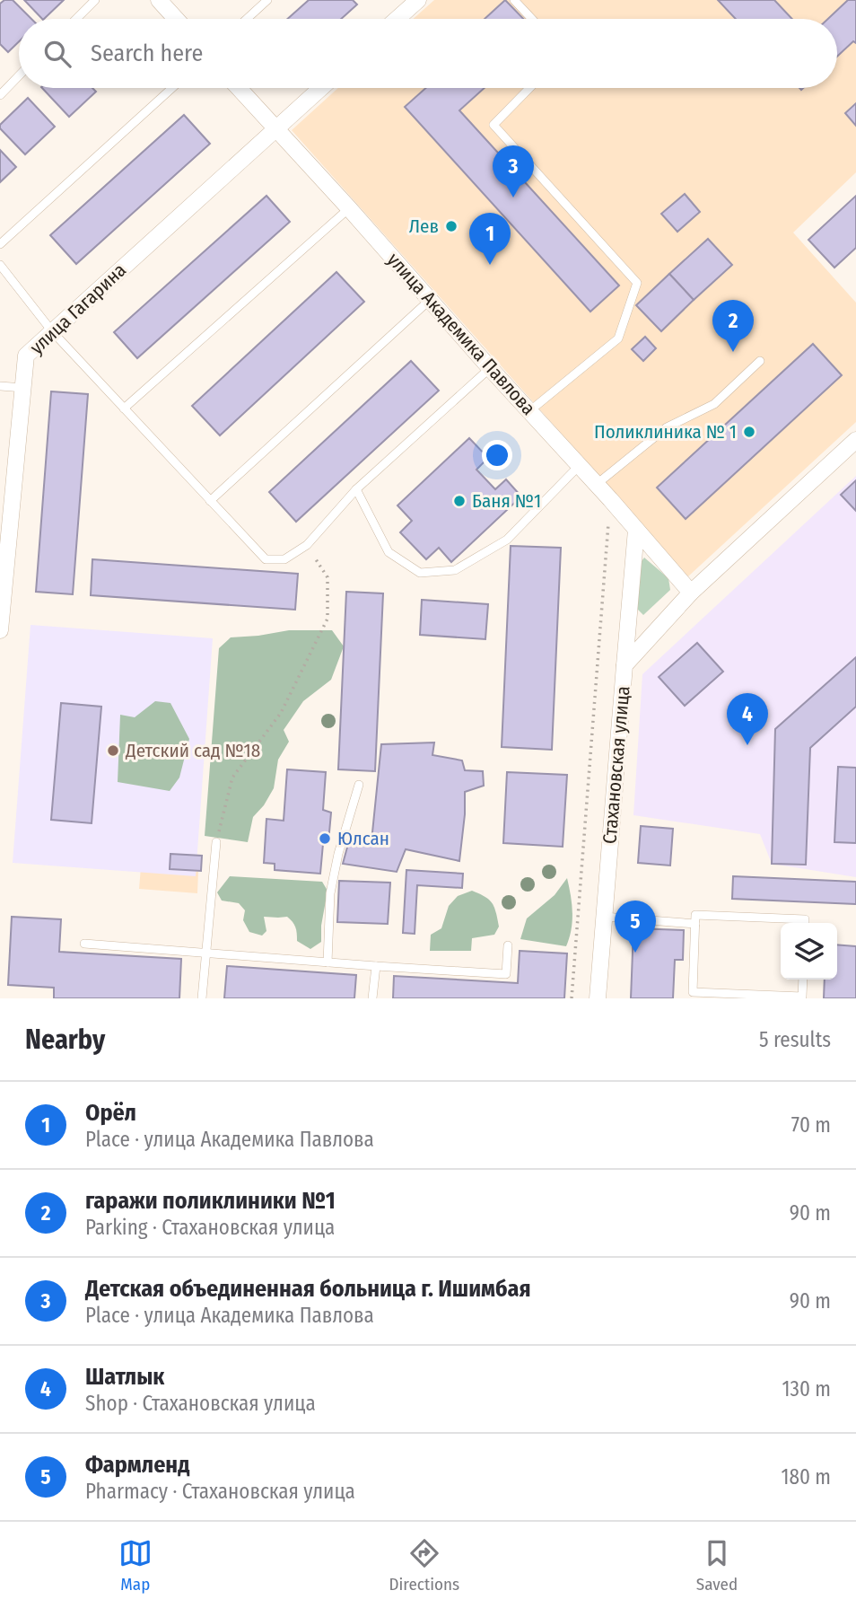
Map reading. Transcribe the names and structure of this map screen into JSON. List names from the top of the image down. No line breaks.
{"streets":{"street":["улица Гагарина","улица Академика Павлова","Стахановская улица"]},"crossings":[["улица Гагарина","улица Академика Павлова"],["улица Академика Павлова","Стахановская улица"]],"places":["Лев","Поликлиника № 1","Баня №1","Детский сад №18","Юлсан"],"page":{"search":"Search here","pins":["3","1","2","4","5"],"heading":["Nearby","5 results"],"list":[{"mark":"1","name":"Орёл","note":"Place · улица Академика Павлова","value":"70 m"},{"mark":"2","name":"гаражи поликлиники №1","note":"Parking · Стахановская улица","value":"90 m"},{"mark":"3","name":"Детская объединенная больница г. Ишимбая","note":"Place · улица Академика Павлова","value":"90 m"},{"mark":"4","name":"Шатлык","note":"Shop · Стахановская улица","value":"130 m"},{"mark":"5","name":"Фармленд","note":"Pharmacy · Стахановская улица","value":"180 m"}],"nav":["Map","Directions","Saved"]}}
